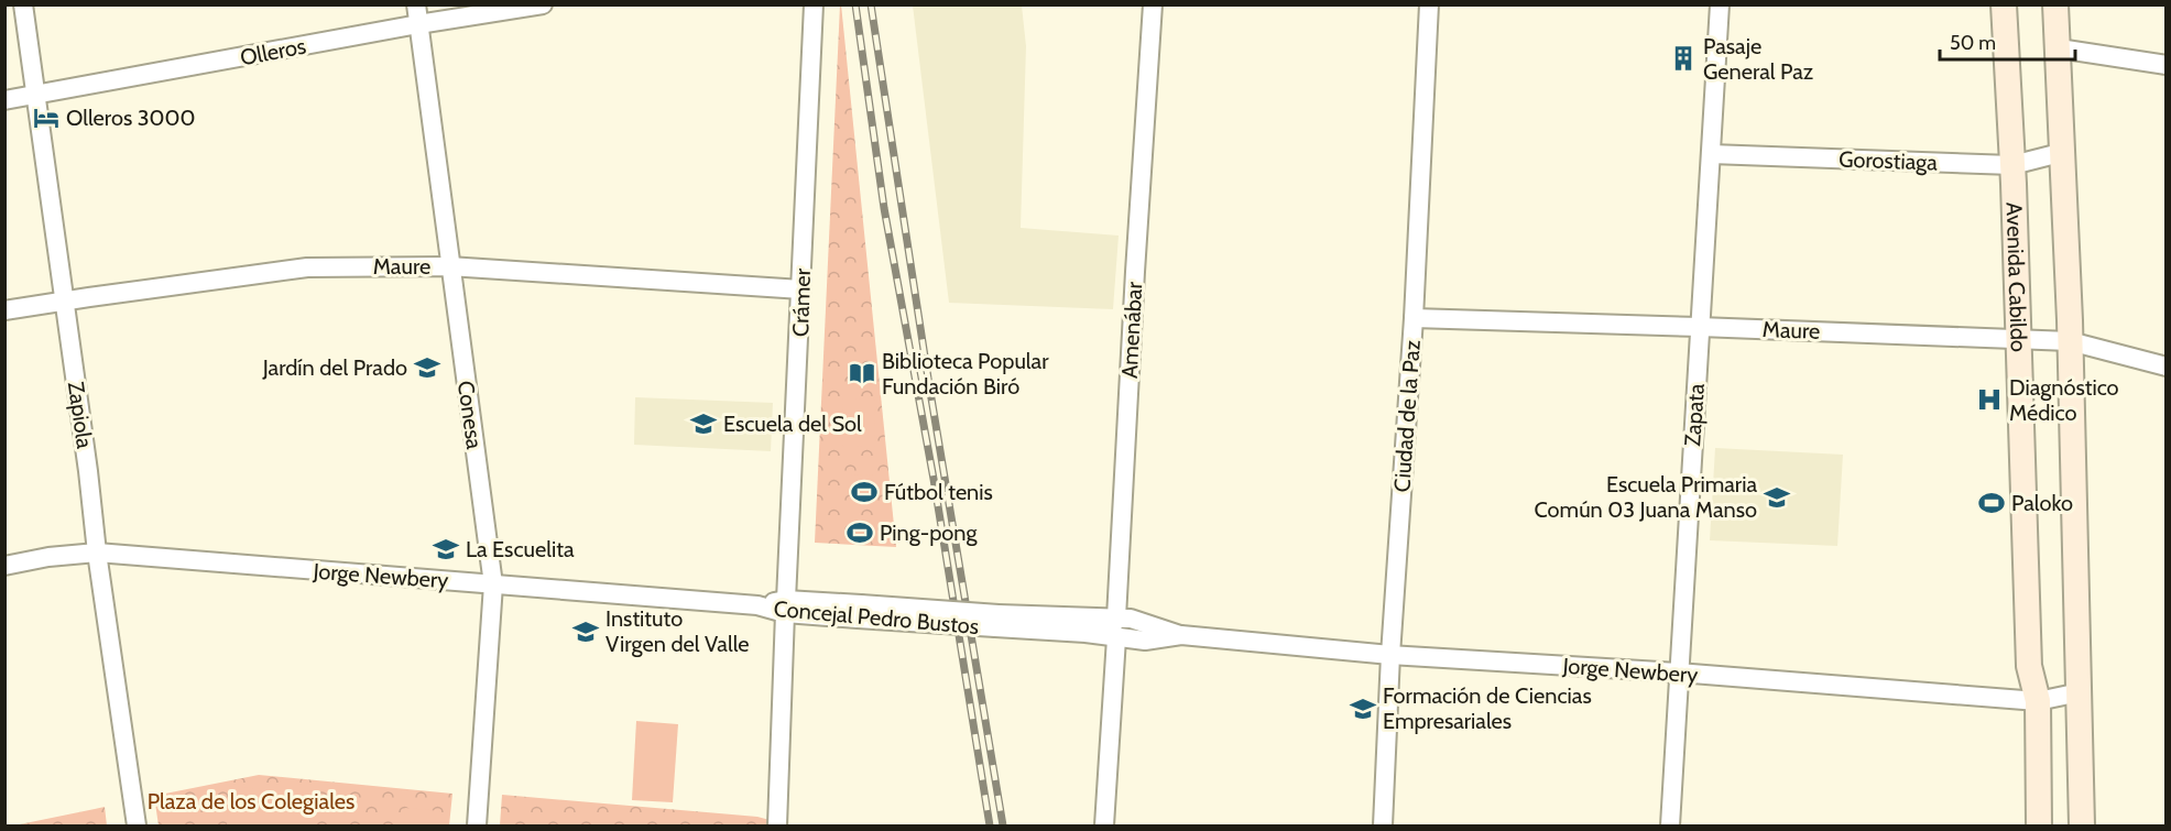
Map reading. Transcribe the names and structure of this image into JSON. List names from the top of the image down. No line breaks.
{"streets":{"main road":["Avenida Cabildo"],"street":["Olleros","Gorostiaga","Maure","Crámer","Amenábar","Zapiola","Conesa","Zapata","Ciudad de la Paz","Jorge Newbery","Concejal Pedro Bustos"]},"crossings":[["Olleros","Zapiola"],["Olleros","Conesa"],["Gorostiaga","Avenida Cabildo"],["Gorostiaga","Zapata"],["Maure","Avenida Cabildo"],["Maure","Crámer"],["Maure","Zapiola"],["Maure","Conesa"],["Maure","Zapata"],["Maure","Ciudad de la Paz"],["Avenida Cabildo","Jorge Newbery"],["Crámer","Concejal Pedro Bustos"],["Amenábar","Jorge Newbery"],["Amenábar","Concejal Pedro Bustos"],["Zapiola","Jorge Newbery"],["Conesa","Jorge Newbery"],["Zapata","Jorge Newbery"],["Ciudad de la Paz","Jorge Newbery"],["Jorge Newbery","Concejal Pedro Bustos"]],"parks":["Plaza de los Colegiales"],"places":{"building":["Pasaje General Paz"],"hotel":["Olleros 3000"],"school or university":["Jardín del Prado","Escuela del Sol","Escuela Primaria Común 03 Juana Manso","La Escuelita","Instituto Virgen del Valle","Formación de Ciencias Empresariales"],"library":["Biblioteca Popular Fundación Biró"],"hospital":["Diagnóstico Médico"],"sports":["Fútbol tenis","Paloko","Ping-pong"]},"scale_bar":"50 m"}
